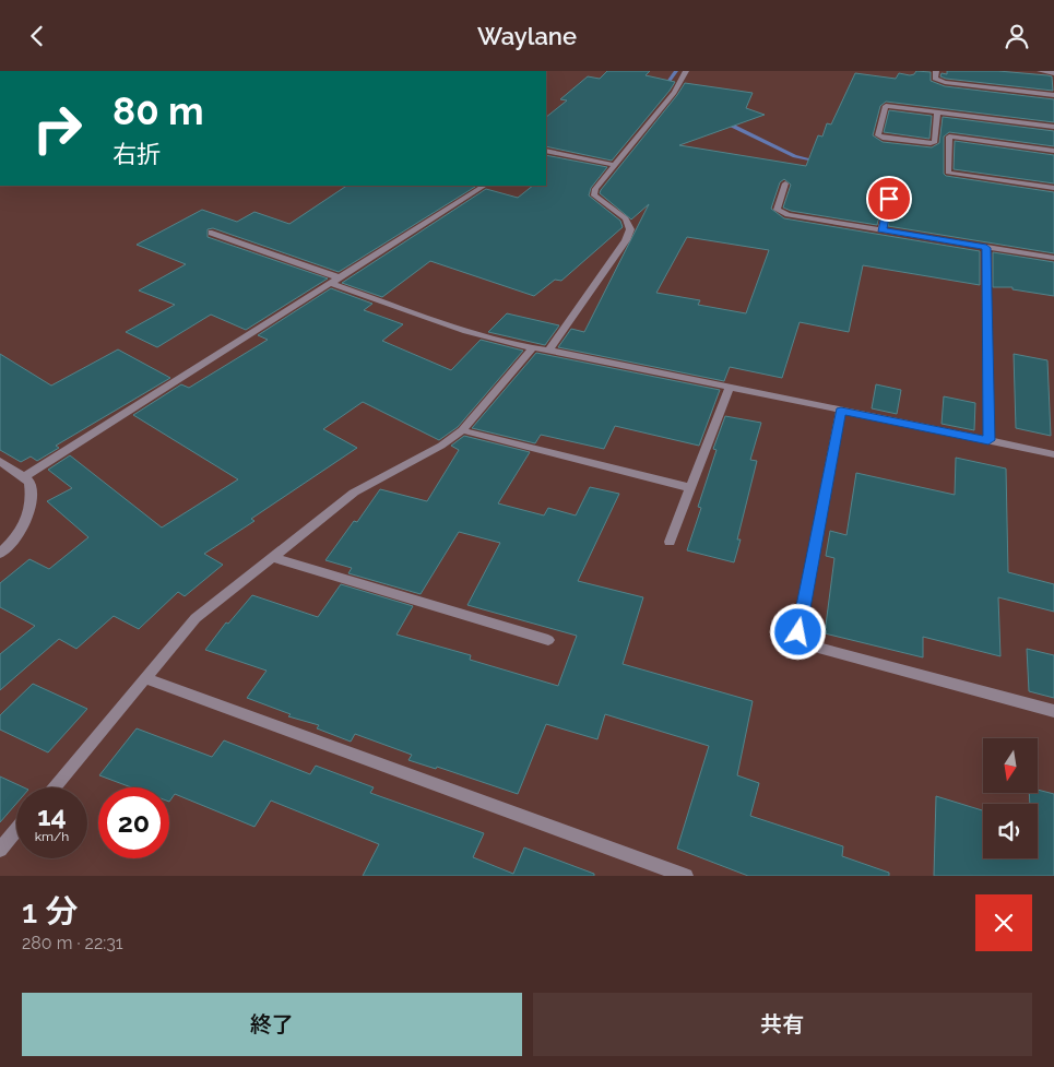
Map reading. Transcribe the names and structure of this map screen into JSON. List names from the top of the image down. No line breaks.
{"north":"bottom","page":{"header":"Waylane","turn":["80 m","右折"],"speed":"14 km/h","limit":"20","heading":["1 分","280 m · 22:31"],"buttons":["終了","共有"]}}
